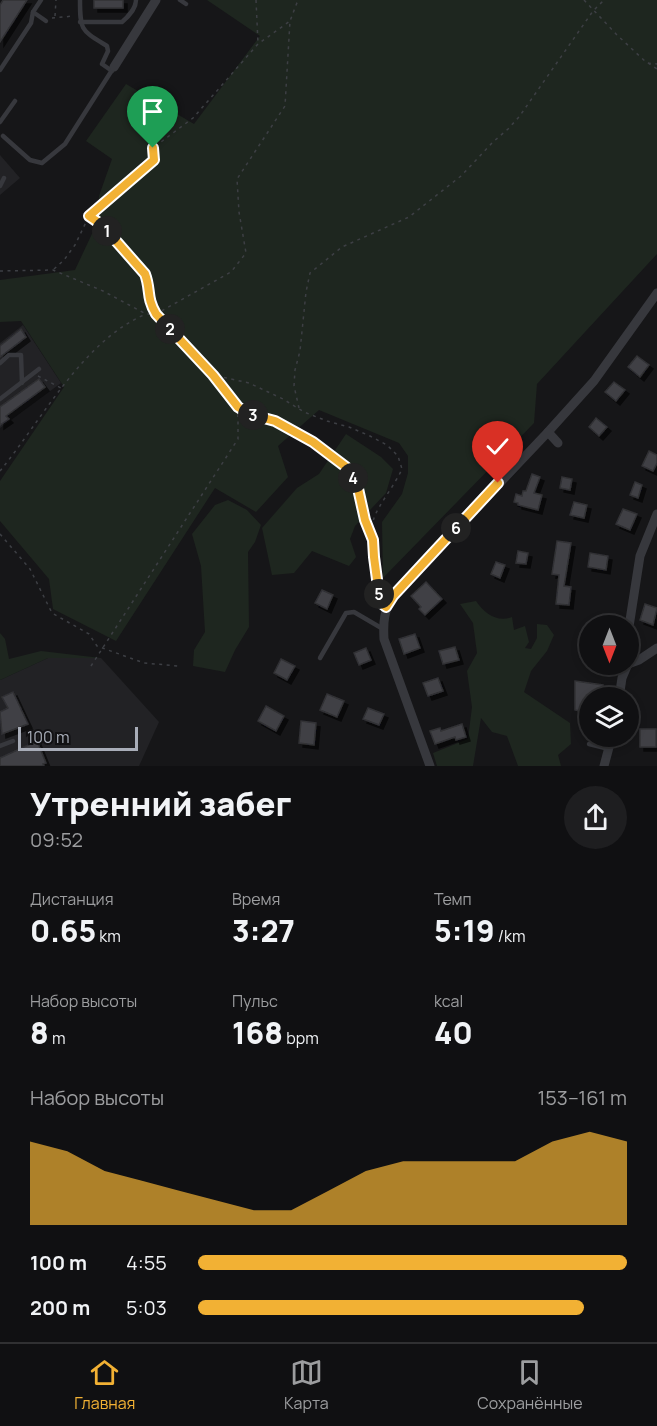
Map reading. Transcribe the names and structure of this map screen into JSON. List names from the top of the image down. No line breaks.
{"scale_bar":"100 m","north":"bottom","page":{"pins":["1","2","3","4","6","5"],"scale":"100 m","heading":["Утренний забег","09:52"],"stats":[["Дистанция","0.65 km"],["Время","3:27"],["Темп","5:19 /km"],["Набор высоты","8 m"],["Пульс","168 bpm"],["kcal","40"]],"chart":["Набор высоты","153–161 m"],"list":[{"name":"100 m","note":"4:55"},{"name":"200 m","note":"5:03"}],"tabs":["Главная","Карта","Сохранённые"]}}
